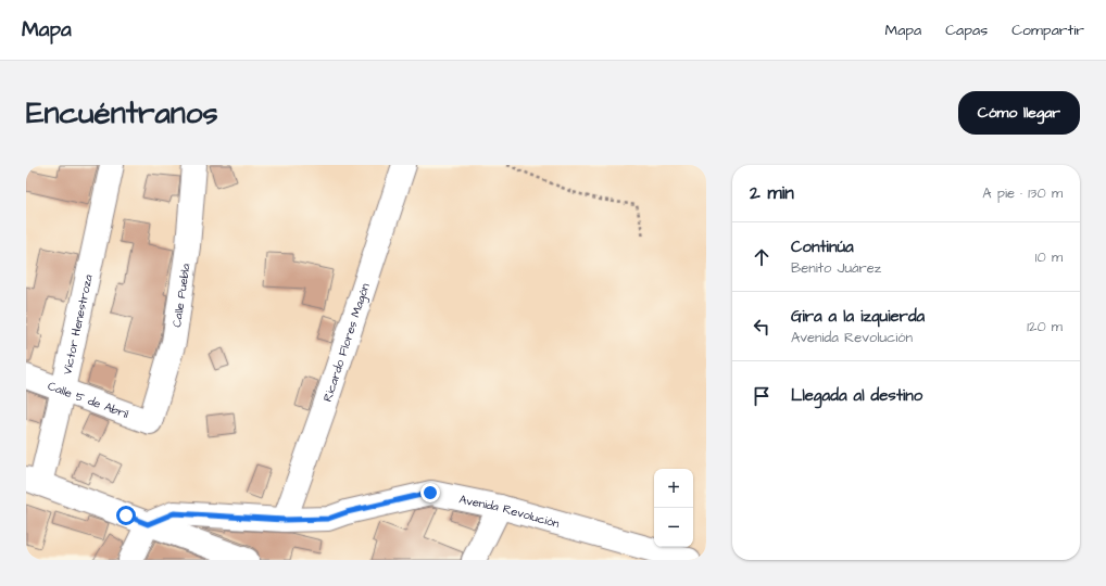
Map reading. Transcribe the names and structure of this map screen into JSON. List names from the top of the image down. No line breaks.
{"streets":{"street":["Calle Puebla","Víctor Henestroza","Ricardo Flores Magón","Calle 5 de Abril","Avenida Revolución"]},"crossings":[["Calle Puebla","Calle 5 de Abril"],["Víctor Henestroza","Calle 5 de Abril"],["Ricardo Flores Magón","Avenida Revolución"]],"page":{"header":"Mapa","nav":["Mapa","Capas","Compartir"],"buttons":"Cómo llegar","title":"Encuéntranos","heading":["2 min","A pie · 130 m"],"list":[["Continúa","Benito Juárez","10 m"],["Gira a la izquierda","Avenida Revolución","120 m"],"Llegada al destino"],"map_buttons":["+","−"]}}
